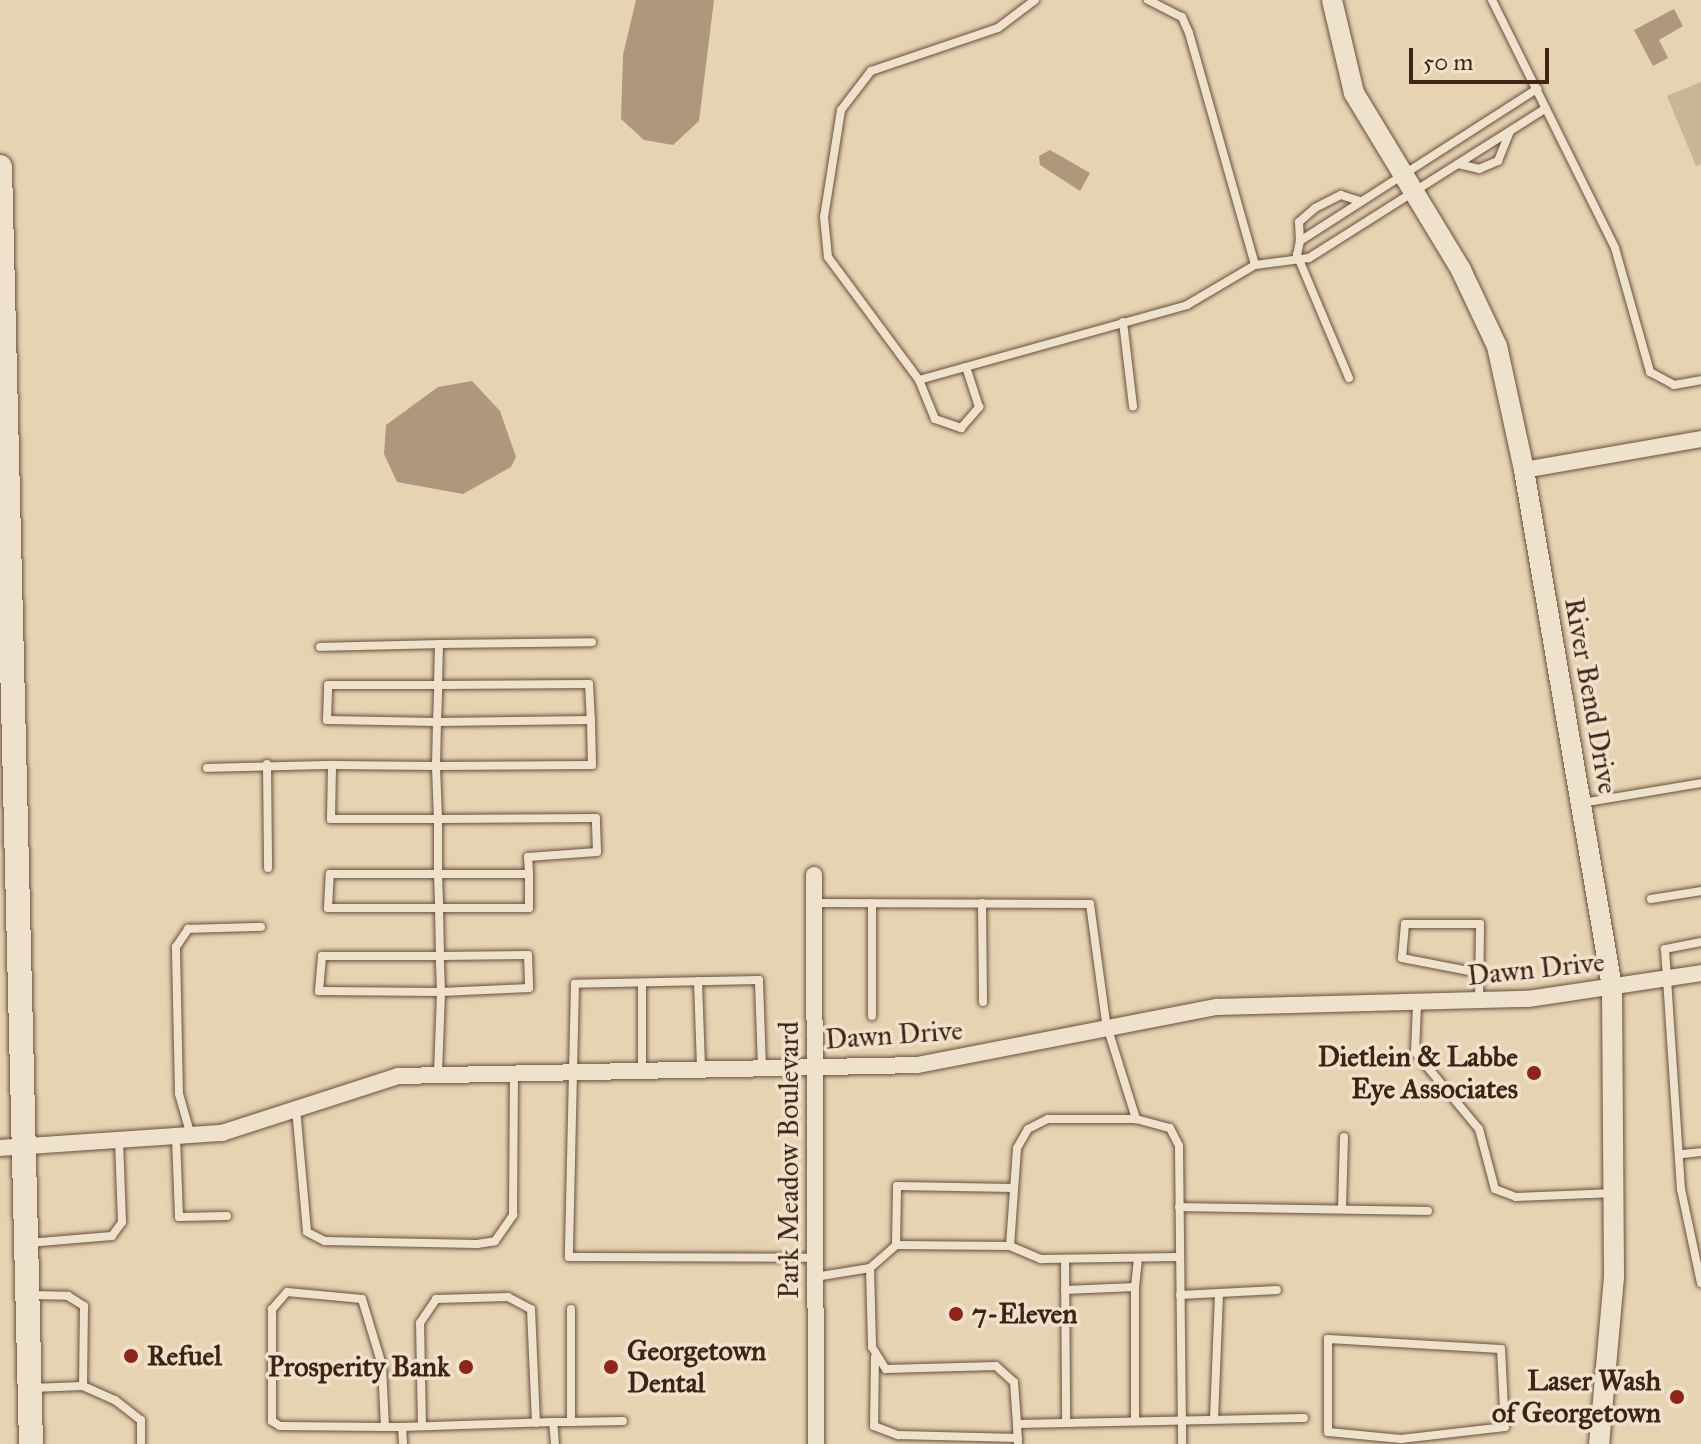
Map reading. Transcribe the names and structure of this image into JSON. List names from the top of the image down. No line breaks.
{"streets":{"street":["River Bend Drive","Dawn Drive","Park Meadow Boulevard"]},"crossings":[["River Bend Drive","Dawn Drive"],["Dawn Drive","Park Meadow Boulevard"]],"places":["Dietlein & Labbe Eye Associates","7-Eleven","Refuel","Prosperity Bank","Georgetown Dental","Laser Wash of Georgetown"],"scale_bar":"50 m"}
